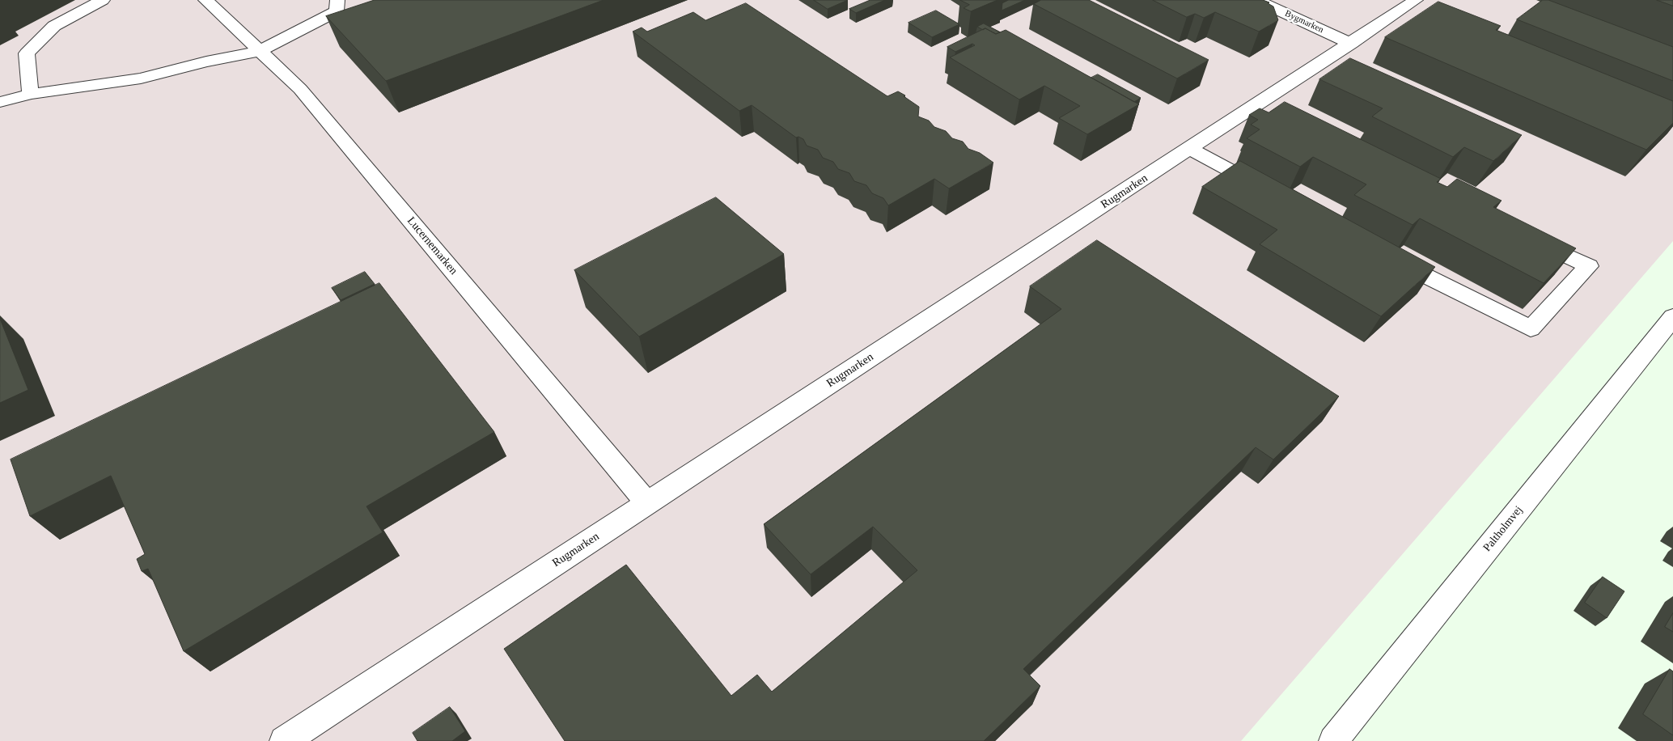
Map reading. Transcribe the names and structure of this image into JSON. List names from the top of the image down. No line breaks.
{"streets":{"street":["Bygmarken","Rugmarken","Lucernemarken","Paltholmvej"]},"crossings":[["Bygmarken","Rugmarken"],["Rugmarken","Lucernemarken"]]}
